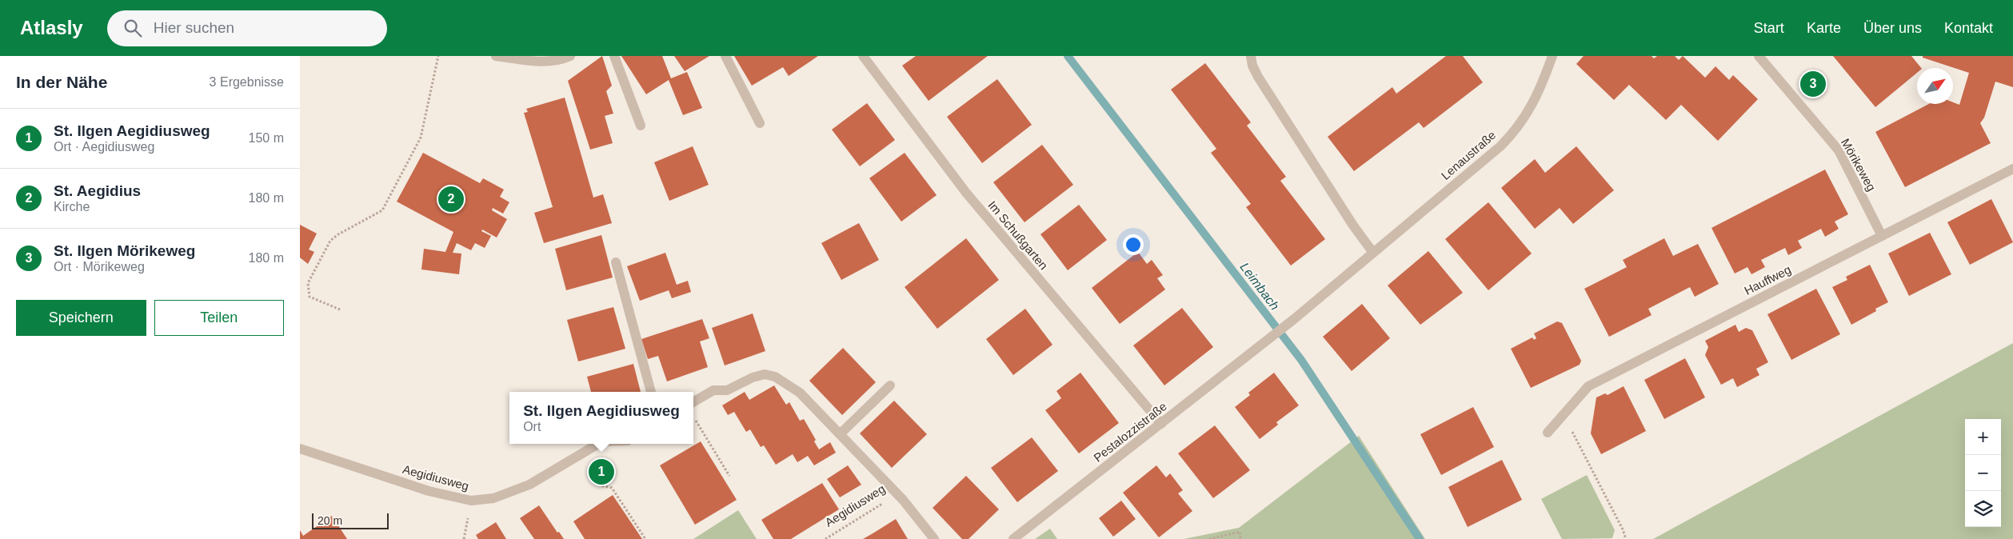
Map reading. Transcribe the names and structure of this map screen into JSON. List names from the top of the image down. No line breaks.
{"streets":{"street":["Lenaustraße","Mörikeweg","Im Schußgarten","Hauffweg","Pestalozzistraße","Aegidiusweg"]},"crossings":[["Lenaustraße","Pestalozzistraße"],["Mörikeweg","Hauffweg"],["Im Schußgarten","Pestalozzistraße"]],"water":["Leimbach"],"scale_bar":"20 m","north":"top right","page":{"header":"Atlasly","search":"Hier suchen","nav":["Start","Karte","Über uns","Kontakt"],"heading":["In der Nähe","3 Ergebnisse"],"pins":["3","2","1"],"list":[{"mark":"1","name":"St. Ilgen Aegidiusweg","note":"Ort · Aegidiusweg","value":"150 m"},{"mark":"2","name":"St. Aegidius","note":"Kirche","value":"180 m"},{"mark":"3","name":"St. Ilgen Mörikeweg","note":"Ort · Mörikeweg","value":"180 m"}],"buttons":["Speichern","Teilen"],"popup":["St. Ilgen Aegidiusweg","Ort"],"map_buttons":["+","−"],"scale":"20 m"}}
